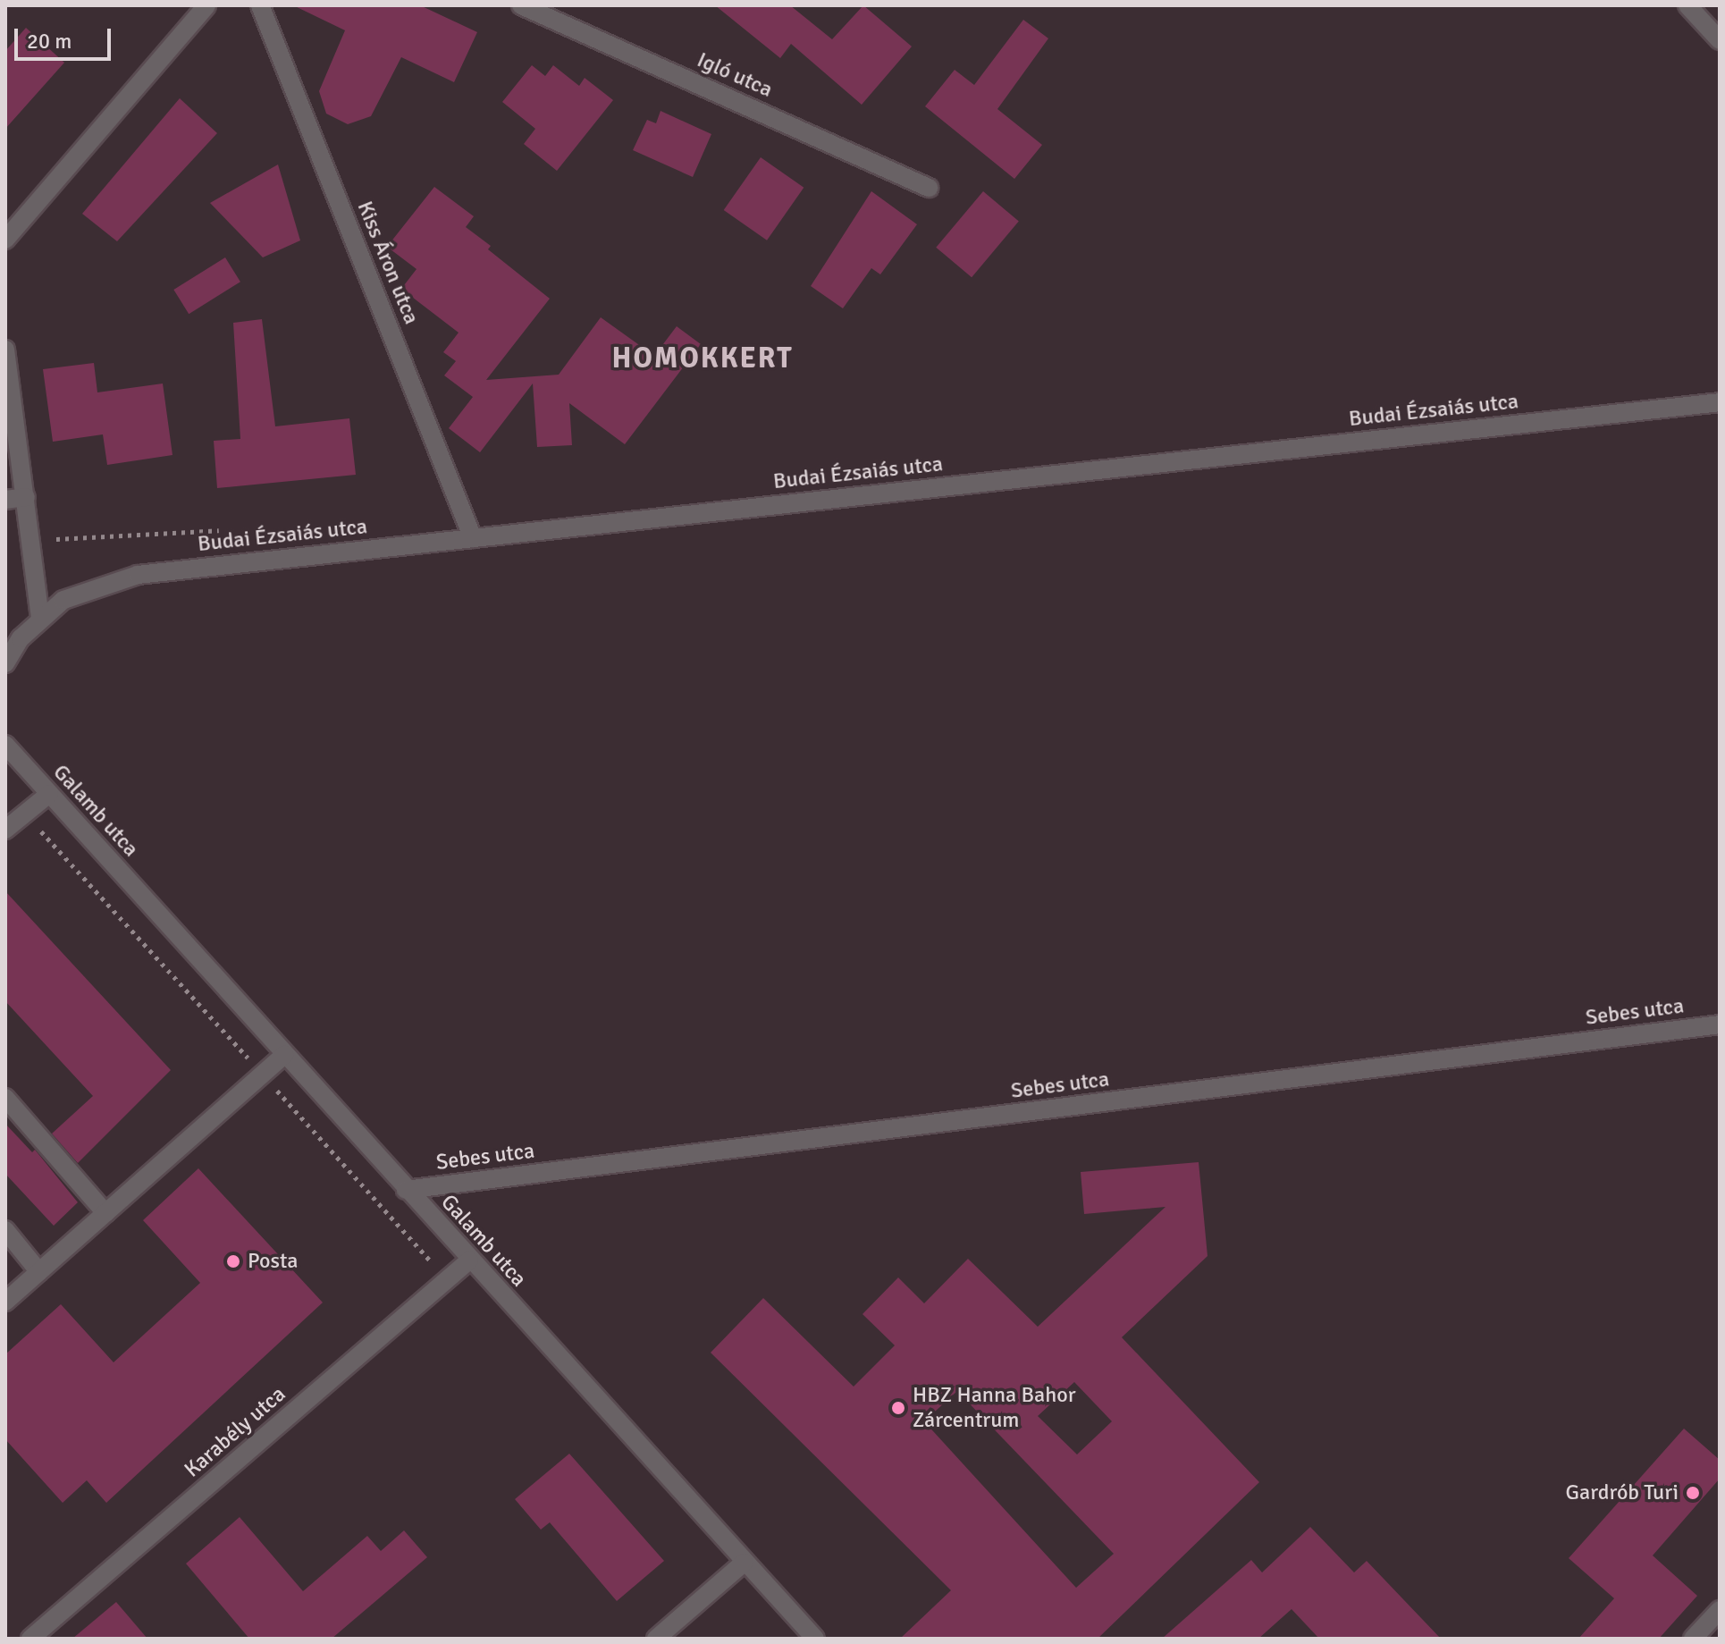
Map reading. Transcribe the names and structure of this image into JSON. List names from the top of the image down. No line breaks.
{"streets":{"street":["Igló utca","Kiss Áron utca","Budai Ézsaiás utca","Galamb utca","Sebes utca","Karabély utca"]},"crossings":[["Kiss Áron utca","Budai Ézsaiás utca"],["Galamb utca","Sebes utca"],["Galamb utca","Karabély utca"]],"districts":["HOMOKKERT"],"places":["Posta","HBZ Hanna Bahor Zárcentrum","Gardrób Turi"],"scale_bar":"20 m"}
